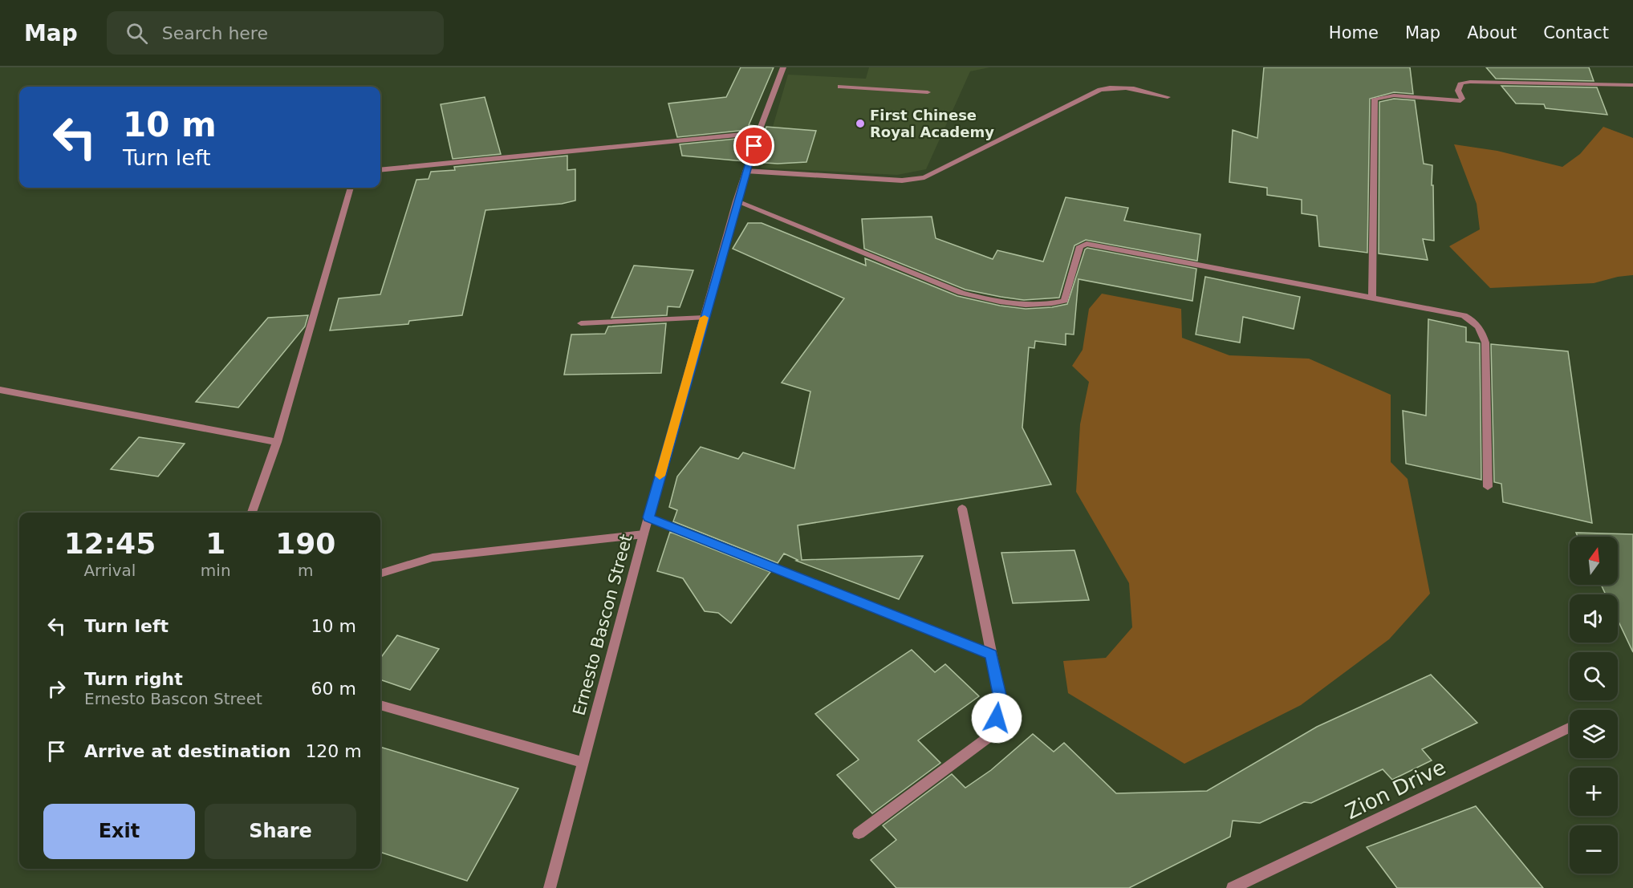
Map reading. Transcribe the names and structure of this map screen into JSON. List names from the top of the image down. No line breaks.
{"streets":{"street":["Ernesto Bascon Street","Zion Drive"]},"places":["First Chinese Royal Academy"],"north":"top","page":{"header":"Map","search":"Search here","nav":["Home","Map","About","Contact"],"turn":["10 m","Turn left"],"eta":["12:45","Arrival","1","min","190","m"],"map_buttons":["+","−"],"list":[{"name":"Turn left","value":"10 m"},{"name":"Turn right","note":"Ernesto Bascon Street","value":"60 m"},{"name":"Arrive at destination","value":"120 m"}],"buttons":["Exit","Share"]}}
